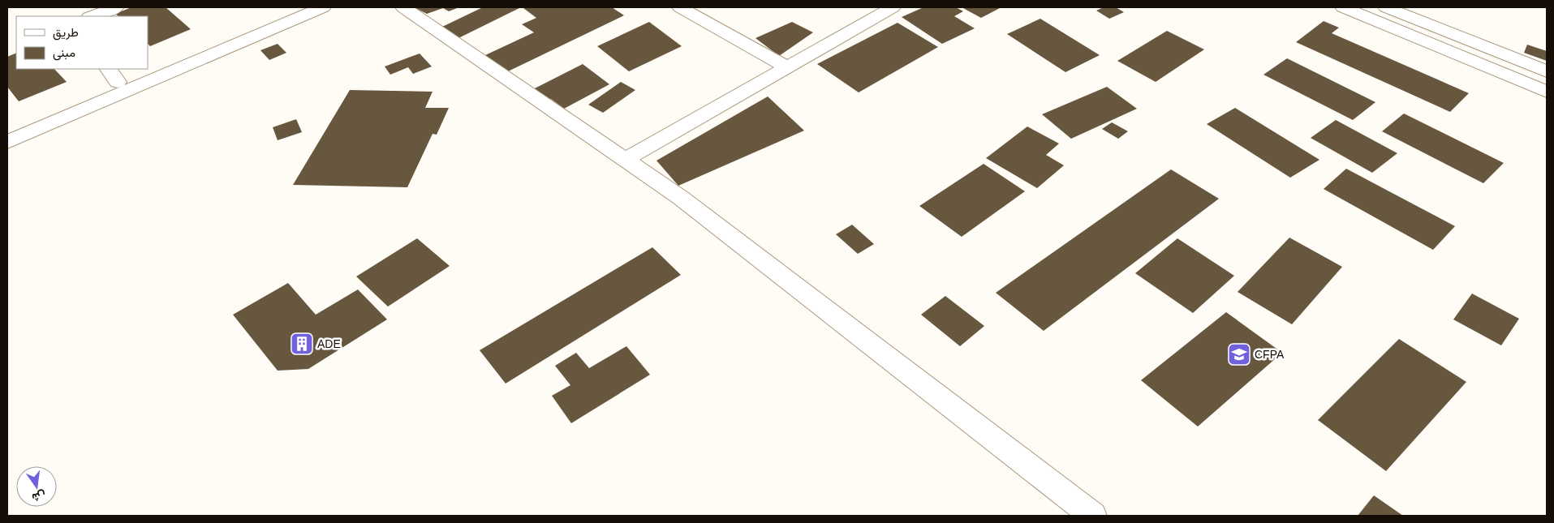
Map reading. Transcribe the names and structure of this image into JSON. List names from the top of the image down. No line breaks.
{"places":{"building":["ADE"],"school or university":["CFPA"]},"legend":["طريق","مبنى"],"north":"bottom"}
